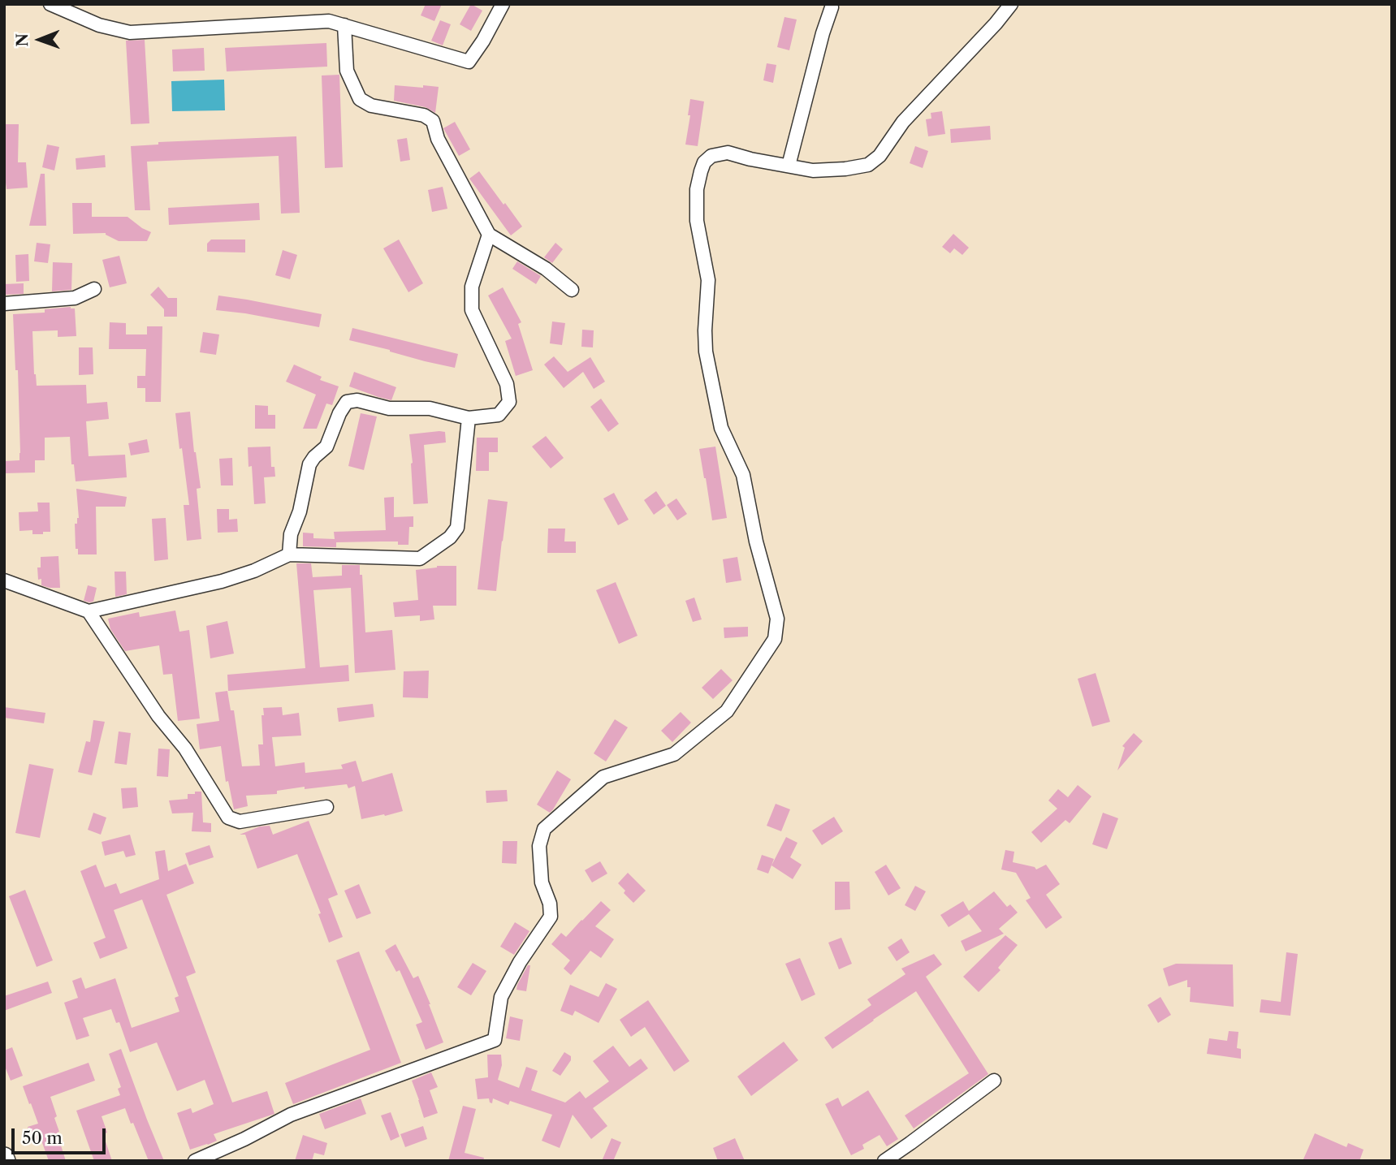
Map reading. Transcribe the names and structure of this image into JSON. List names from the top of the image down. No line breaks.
{"scale_bar":"50 m","north":"left"}
